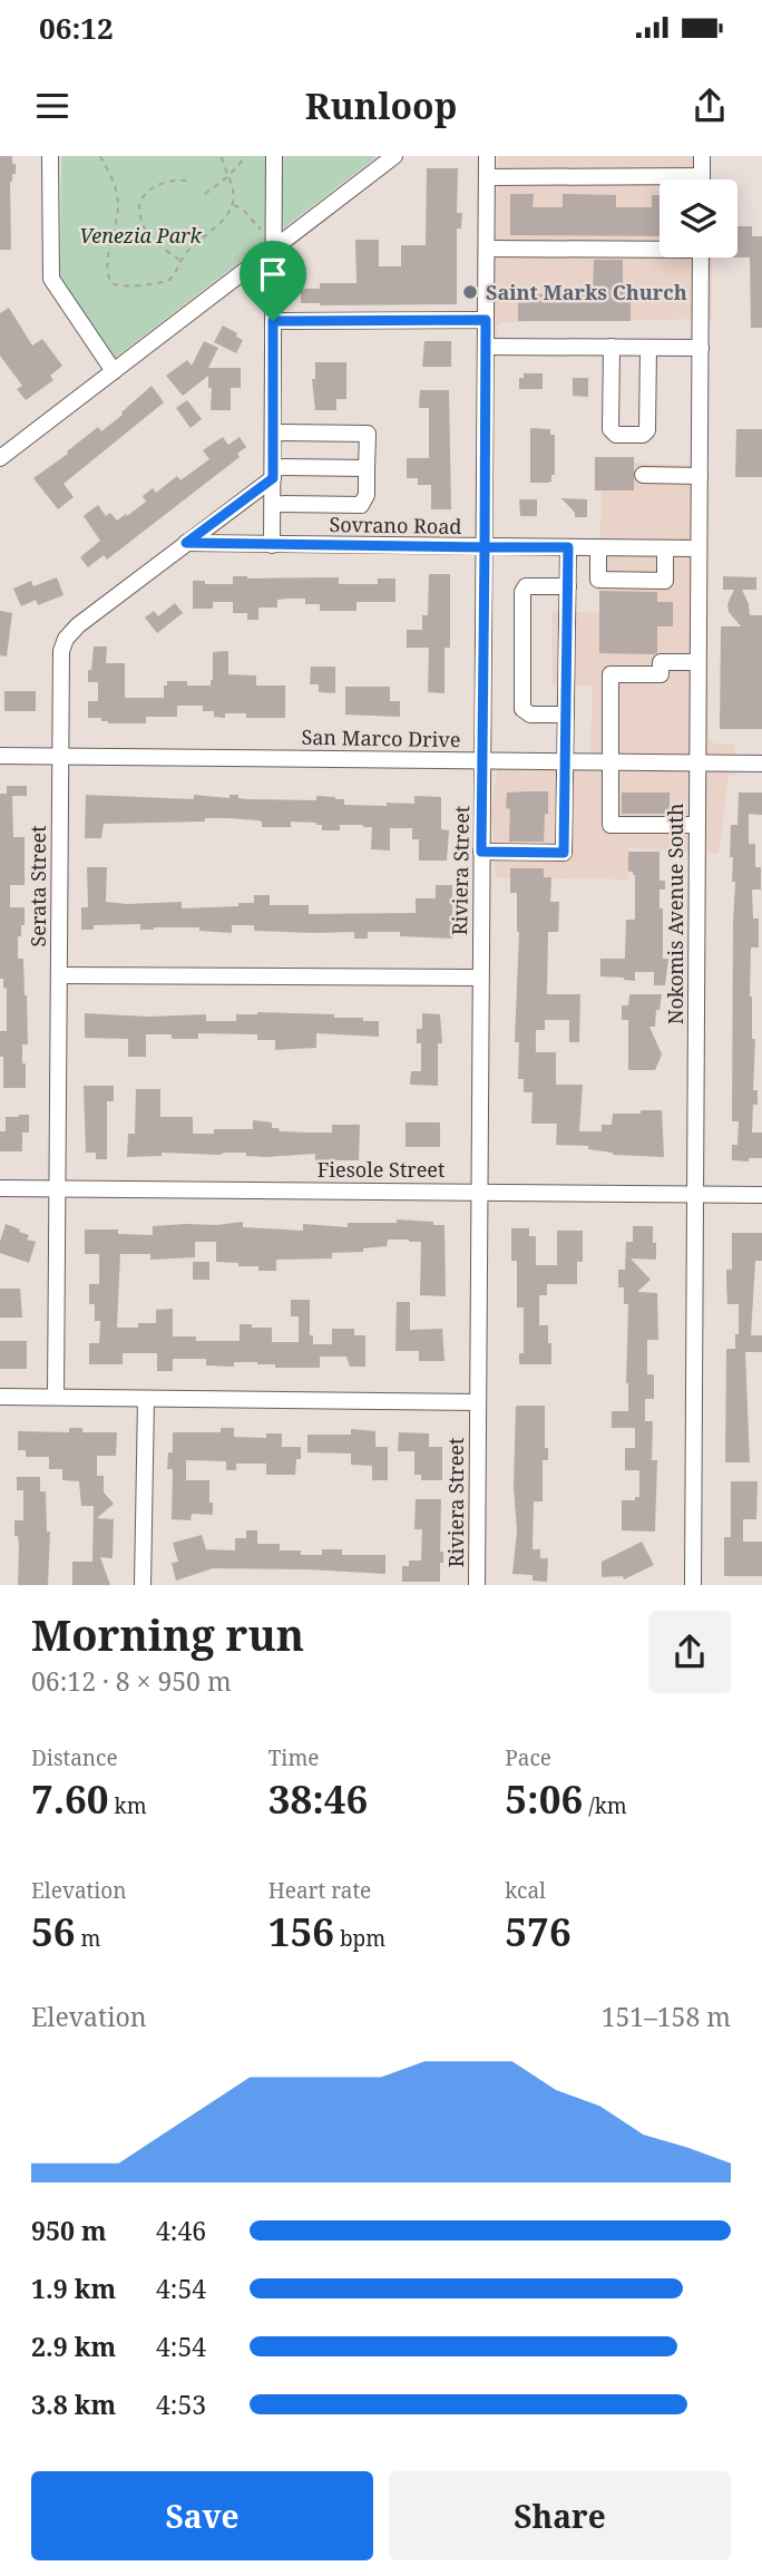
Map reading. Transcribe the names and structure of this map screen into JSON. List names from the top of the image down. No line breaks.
{"streets":{"street":["Sovrano Road","San Marco Drive","Riviera Street","Serata Street","Nokomis Avenue South","Fiesole Street"]},"crossings":[["Sovrano Road","Riviera Street"],["Sovrano Road","Serata Street"],["Sovrano Road","Nokomis Avenue South"],["San Marco Drive","Riviera Street"],["San Marco Drive","Serata Street"],["San Marco Drive","Nokomis Avenue South"],["Riviera Street","Fiesole Street"],["Serata Street","Fiesole Street"],["Nokomis Avenue South","Fiesole Street"]],"parks":["Venezia Park"],"places":["Saint Marks Church"],"page":{"status":"06:12","header":"Runloop","heading":["Morning run","06:12 · 8 × 950 m"],"stats":[["Distance","7.60 km"],["Time","38:46"],["Pace","5:06 /km"],["Elevation","56 m"],["Heart rate","156 bpm"],["kcal","576"]],"chart":["Elevation","151–158 m"],"list":[{"name":"950 m","note":"4:46"},{"name":"1.9 km","note":"4:54"},{"name":"2.9 km","note":"4:54"},{"name":"3.8 km","note":"4:53"}],"buttons":["Save","Share"]}}
